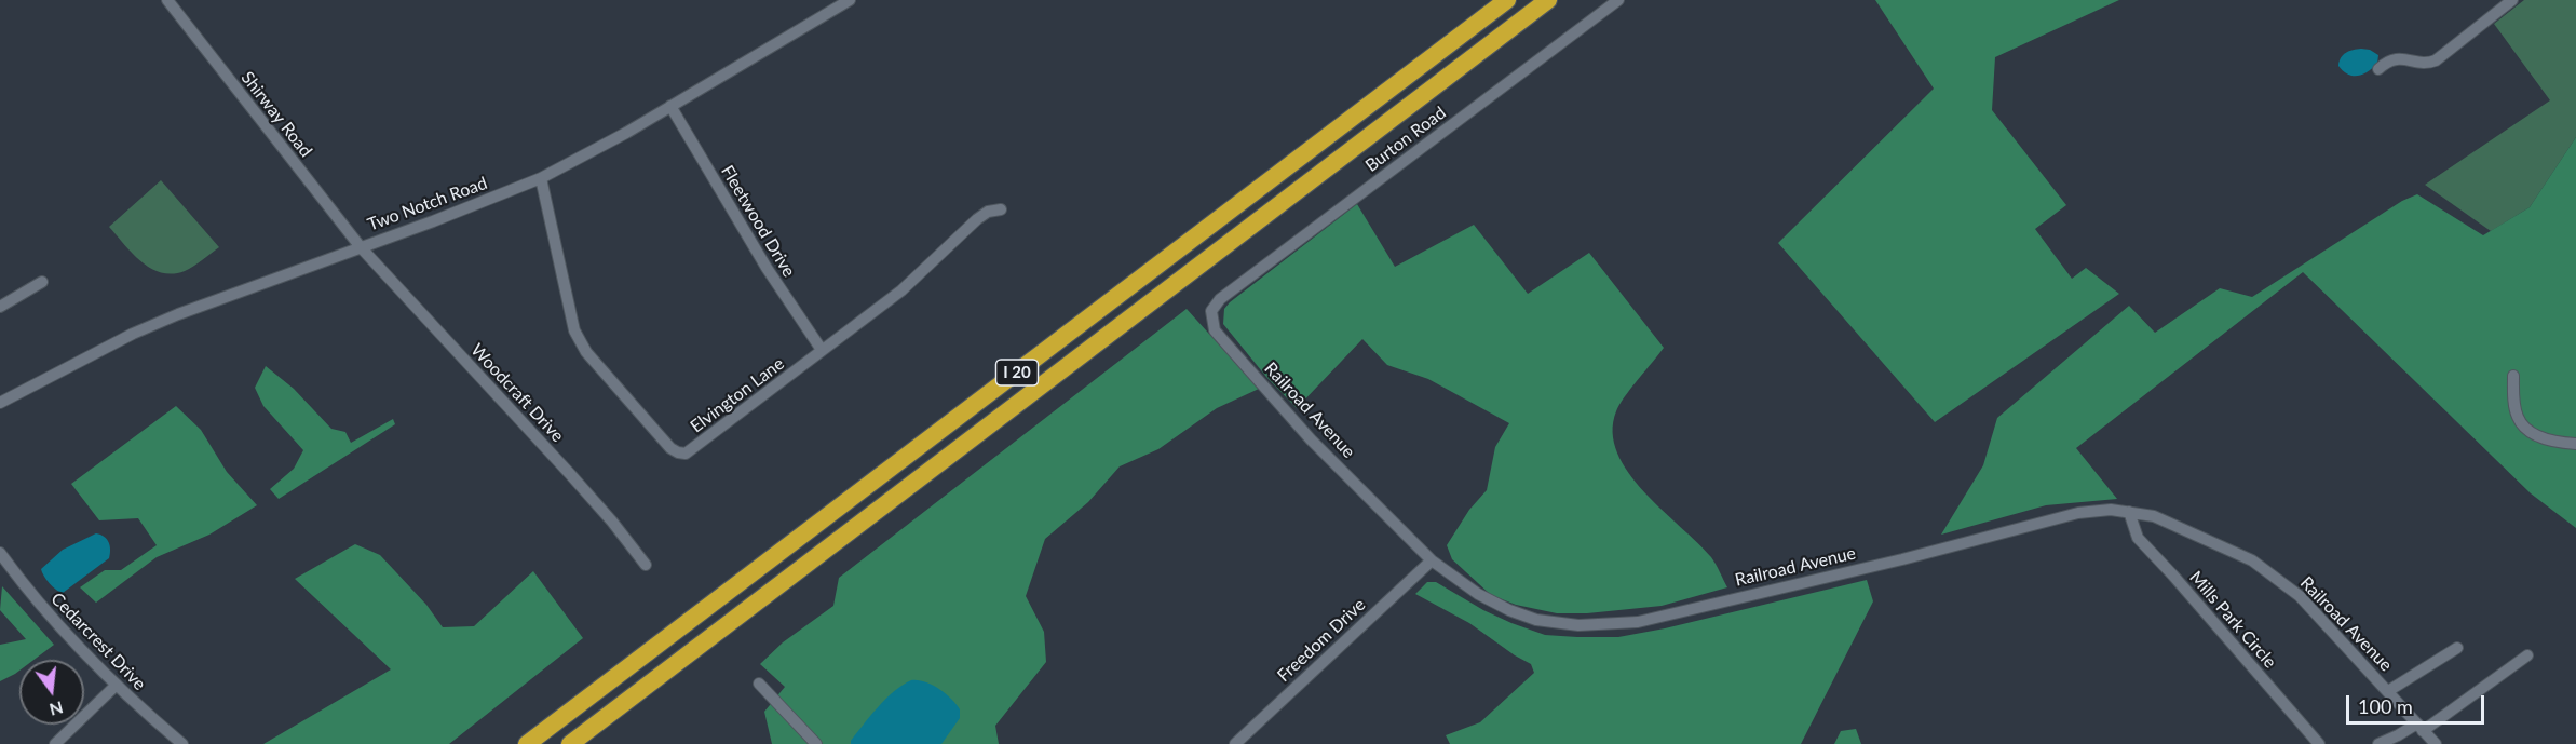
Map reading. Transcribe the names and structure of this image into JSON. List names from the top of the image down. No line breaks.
{"streets":{"highway":["I 20"],"street":["Shirway Road","Burton Road","Two Notch Road","Fleetwood Drive","Woodcraft Drive","Elvington Lane","Railroad Avenue","Mills Park Circle","Freedom Drive","Cedarcrest Drive"]},"crossings":[["Shirway Road","Two Notch Road"],["Shirway Road","Woodcraft Drive"],["Burton Road","Railroad Avenue"],["Two Notch Road","Fleetwood Drive"],["Two Notch Road","Woodcraft Drive"],["Two Notch Road","Elvington Lane"],["Fleetwood Drive","Elvington Lane"],["Railroad Avenue","Mills Park Circle"],["Railroad Avenue","Freedom Drive"]],"scale_bar":"100 m","north":"bottom"}
